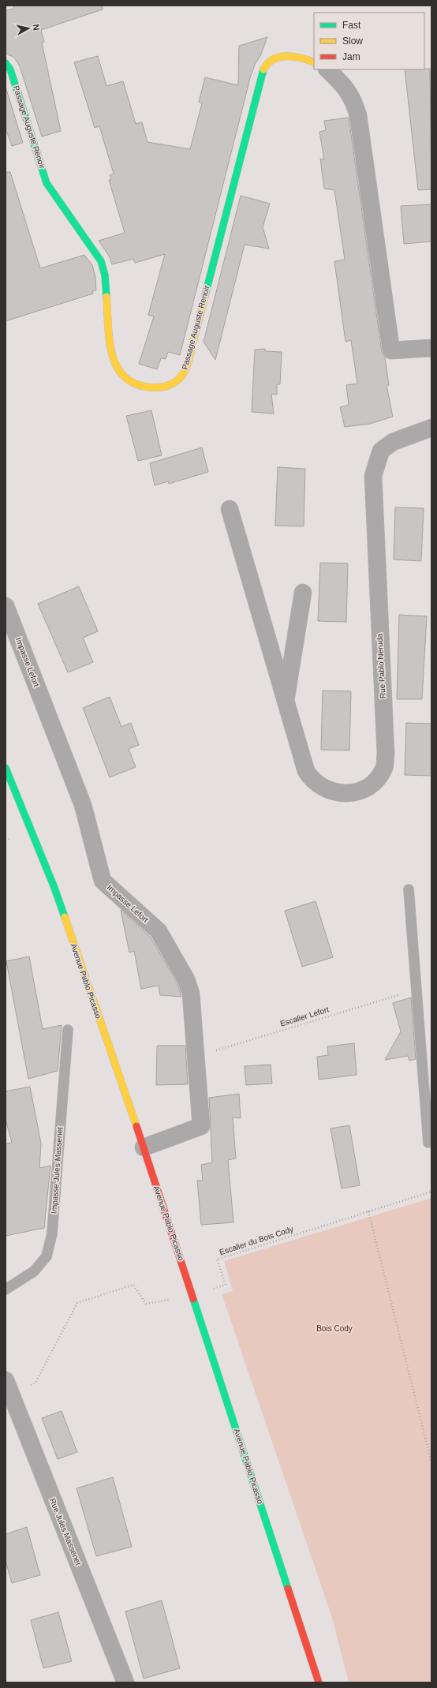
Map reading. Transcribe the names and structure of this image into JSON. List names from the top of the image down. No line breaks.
{"streets":{"street":["Passage Auguste Renoir","Impasse Lefort","Rue Pablo Neruda","Avenue Pablo Picasso","Rue Jules Massenet"],"lane":["Impasse Jules Massenet"],"path":["Escalier Lefort","Escalier du Bois Cody"]},"crossings":[["Impasse Lefort","Avenue Pablo Picasso"],["Impasse Lefort","Escalier Lefort"],["Avenue Pablo Picasso","Escalier du Bois Cody"],["Escalier du Bois Cody","Rue Jules Massenet"]],"parks":["Bois Cody"],"legend":["Fast","Slow","Jam"],"north":"right"}
